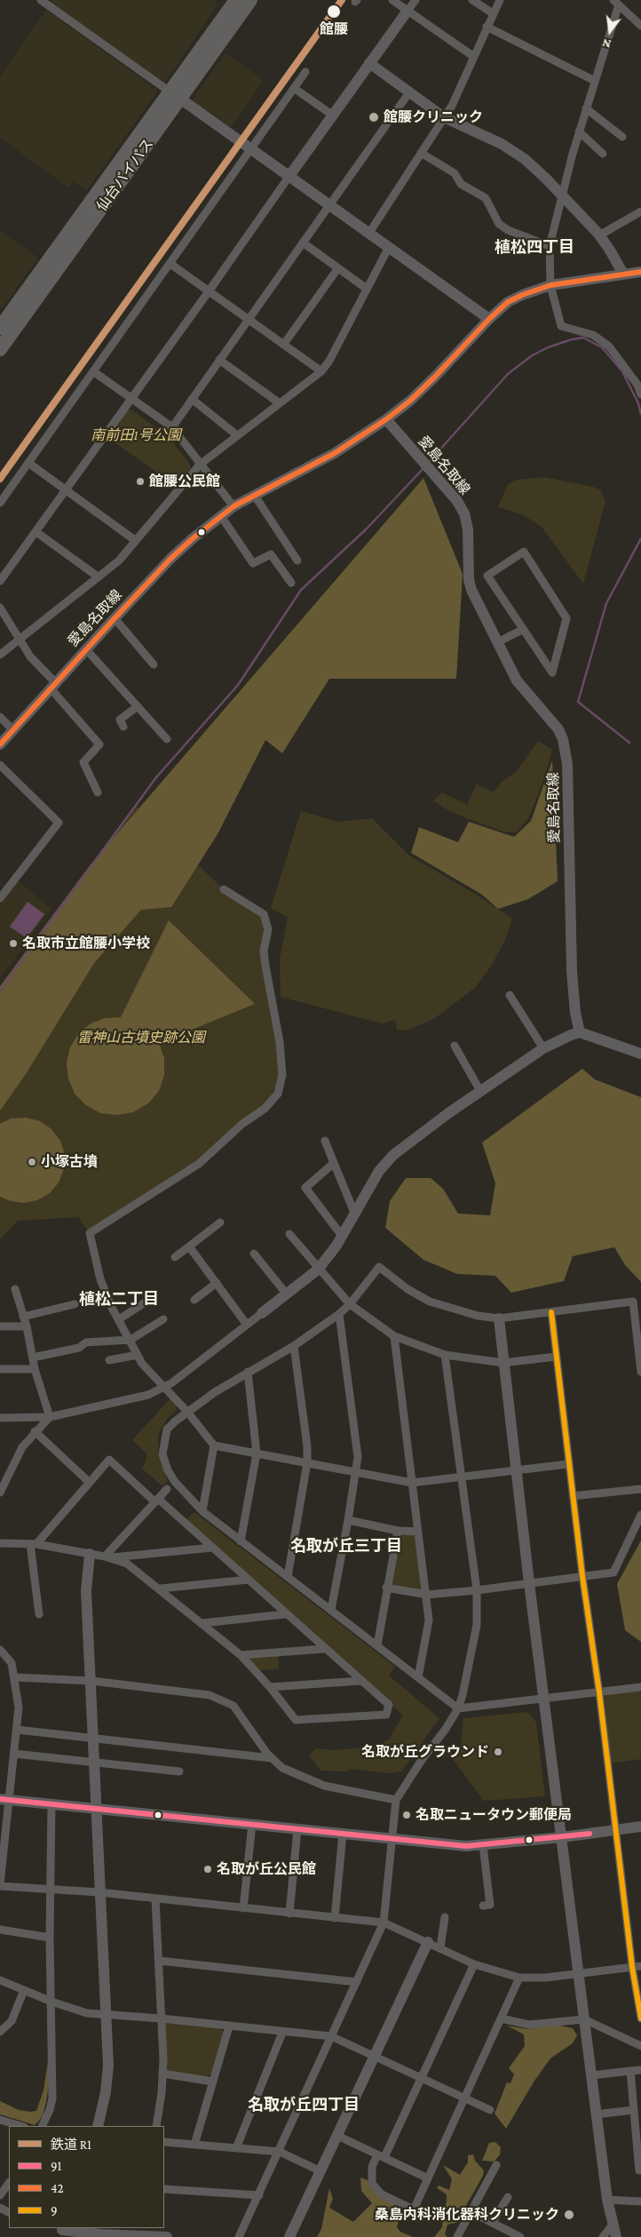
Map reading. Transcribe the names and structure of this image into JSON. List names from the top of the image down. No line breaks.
{"streets":{"highway":["仙台バイパス"],"street":["愛島名取線"]},"districts":["植松四丁目","植松二丁目","名取が丘三丁目","名取が丘四丁目"],"parks":["南前田1号公園","雷神山古墳史跡公園"],"places":["館腰","館腰クリニック","館腰公民館","名取市立館腰小学校","小塚古墳","名取が丘グラウンド","名取ニュータウン郵便局","名取が丘公民館","桑島内科消化器科クリニック"],"lines":["rail line R1","transit line 42","transit line 9","transit line 91"],"legend":["鉄道 R1","91","42","9"],"north":"bottom"}
